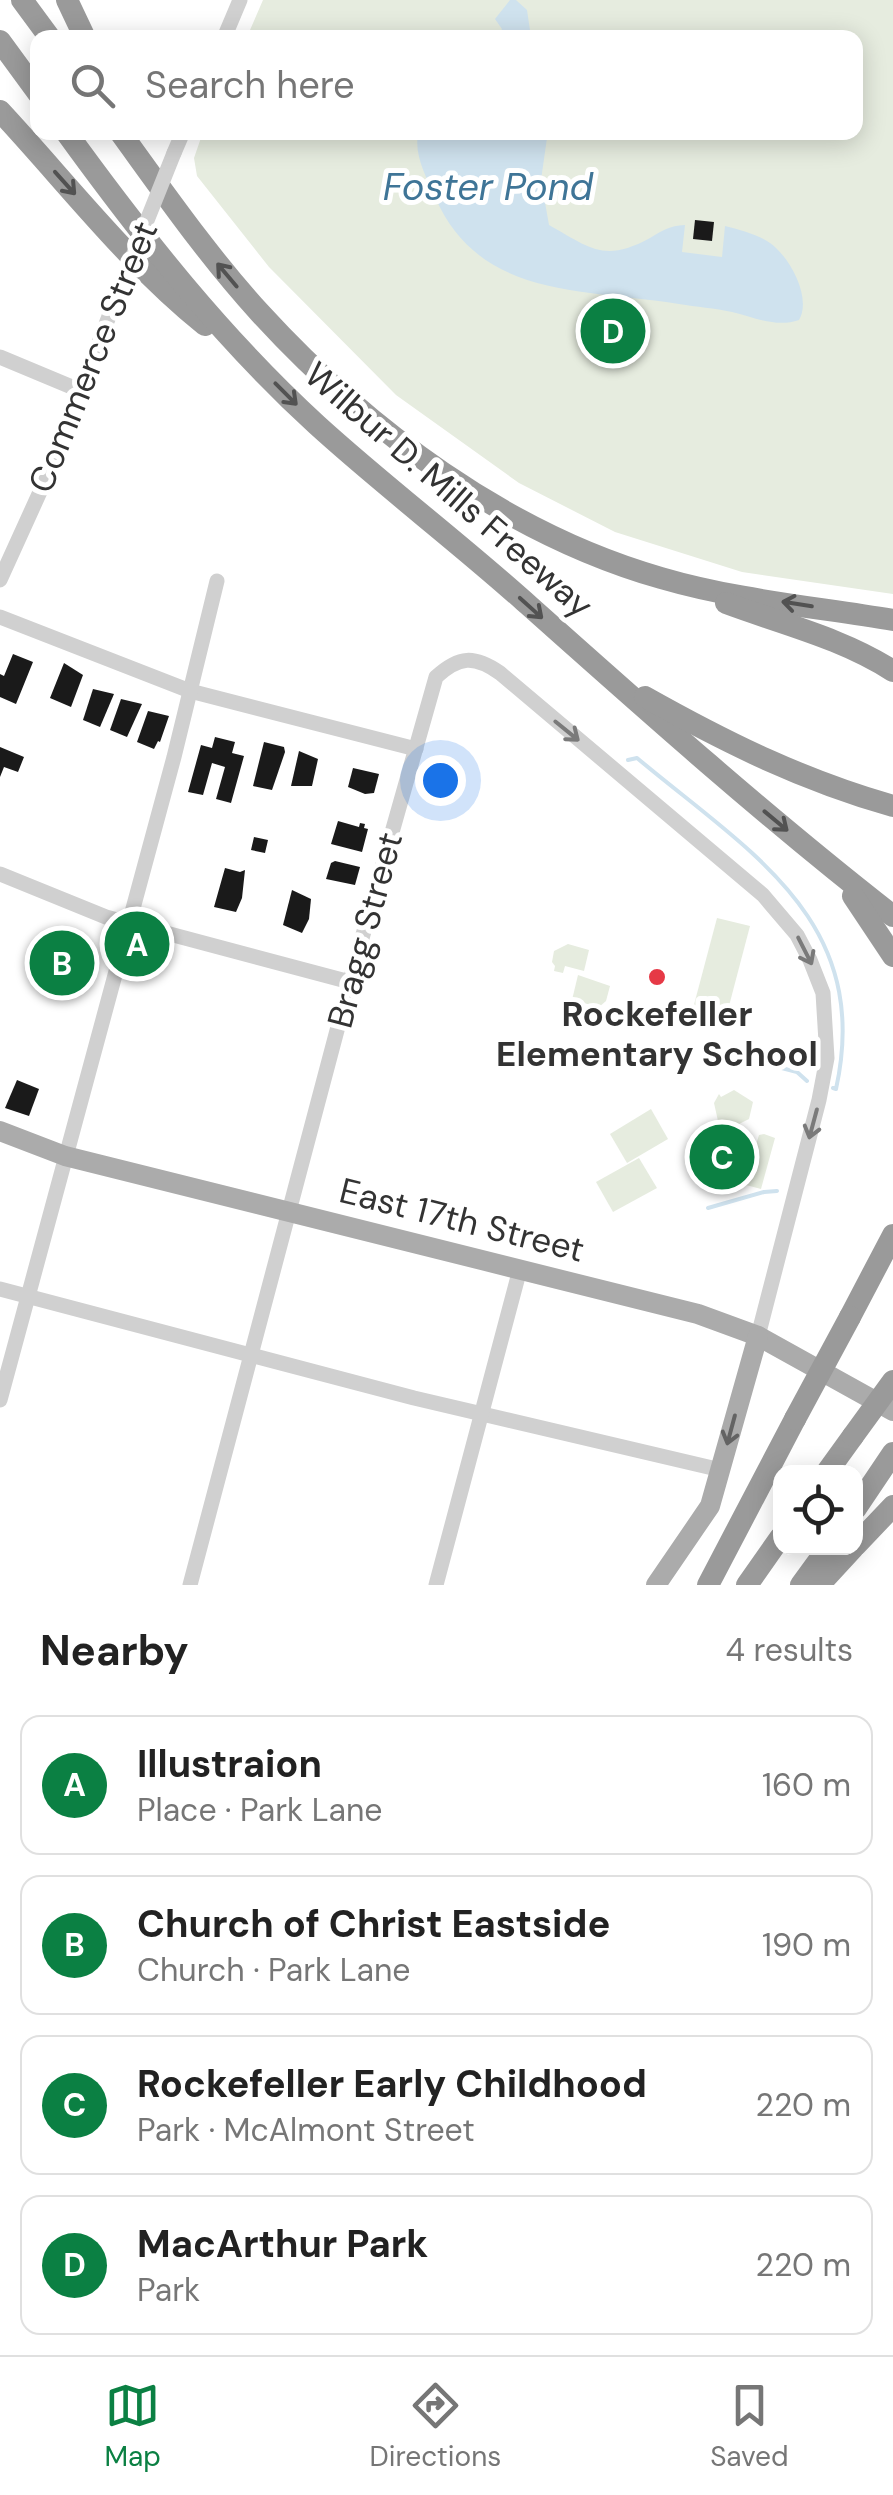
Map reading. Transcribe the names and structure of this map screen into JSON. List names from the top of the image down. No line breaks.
{"streets":{"highway":["Wilbur D. Mills Freeway"],"main road":["East 17th Street"],"street":["Commerce Street","Bragg Street"]},"crossings":[["Bragg Street","East 17th Street"]],"water":["Foster Pond"],"places":["Rockefeller Elementary School"],"page":{"search":"Search here","pins":["D","A","B","C"],"heading":["Nearby","4 results"],"list":[{"mark":"A","name":"Illustraion","note":"Place · Park Lane","value":"160 m"},{"mark":"B","name":"Church of Christ Eastside","note":"Church · Park Lane","value":"190 m"},{"mark":"C","name":"Rockefeller Early Childhood","note":"Park · McAlmont Street","value":"220 m"},{"mark":"D","name":"MacArthur Park","note":"Park","value":"220 m"}],"nav":["Map","Directions","Saved"]}}
